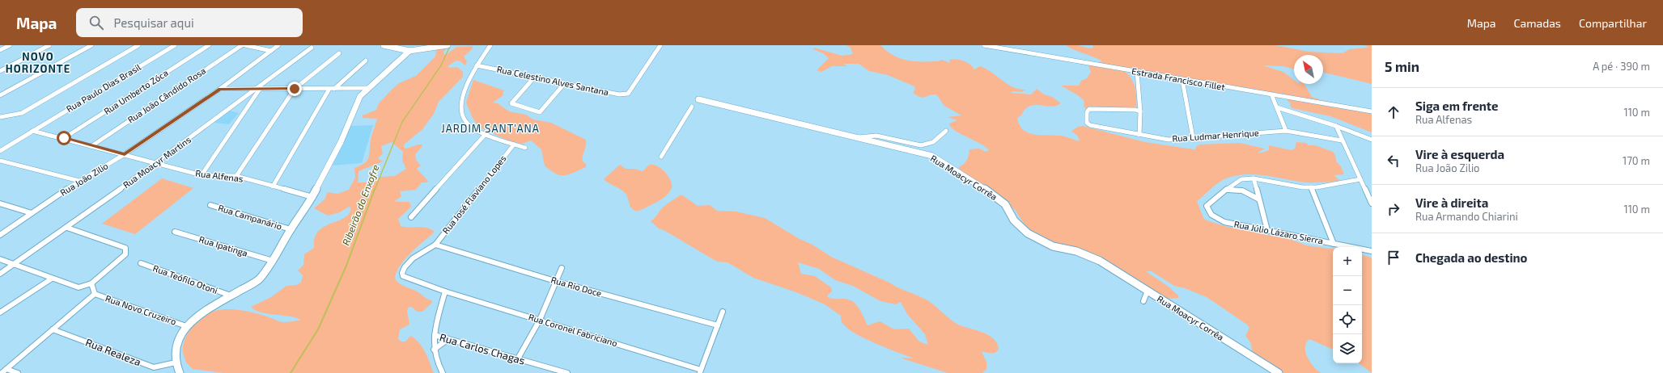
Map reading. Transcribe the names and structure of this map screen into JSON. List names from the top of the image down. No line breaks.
{"streets":{"street":["Estrada Francisco Fillet","Rua Celestino Alves Santana","Rua Paulo Dias Brasil","Rua Umberto Zóca","Rua João Cândido Rosa","Rua Ludmar Henrique","Rua Moacyr Martins","Rua Alfenas","Rua Moacyr Corrêa","Rua João Zilio","Rua José Flaviano Lopes","Rua Campanário","Rua Júlio Lázaro Sierra","Rua Ipatinga","Rua Teófilo Otoni","Rua Rio Doce","Rua Novo Cruzeiro","Rua Coronel Fabriciano","Rua Carlos Chagas","Rua Realeza"]},"crossings":[["Rua Paulo Dias Brasil","Rua Alfenas"],["Rua Umberto Zóca","Rua Alfenas"],["Rua João Cândido Rosa","Rua Alfenas"],["Rua Moacyr Martins","Rua Alfenas"],["Rua Alfenas","Rua João Zilio"],["Rua José Flaviano Lopes","Rua Rio Doce"],["Rua José Flaviano Lopes","Rua Coronel Fabriciano"],["Rua Rio Doce","Rua Coronel Fabriciano"]],"districts":["NOVO HORIZONTE","JARDIM SANT'ANA"],"water":["Ribeirão do Enxofre"],"north":"top left","page":{"header":"Mapa","search":"Pesquisar aqui","nav":["Mapa","Camadas","Compartilhar"],"heading":["5 min","A pé · 390 m"],"list":[["Siga em frente","Rua Alfenas","110 m"],["Vire à esquerda","Rua João Zilio","170 m"],["Vire à direita","Rua Armando Chiarini","110 m"],"Chegada ao destino"],"map_buttons":["+","−"]}}
